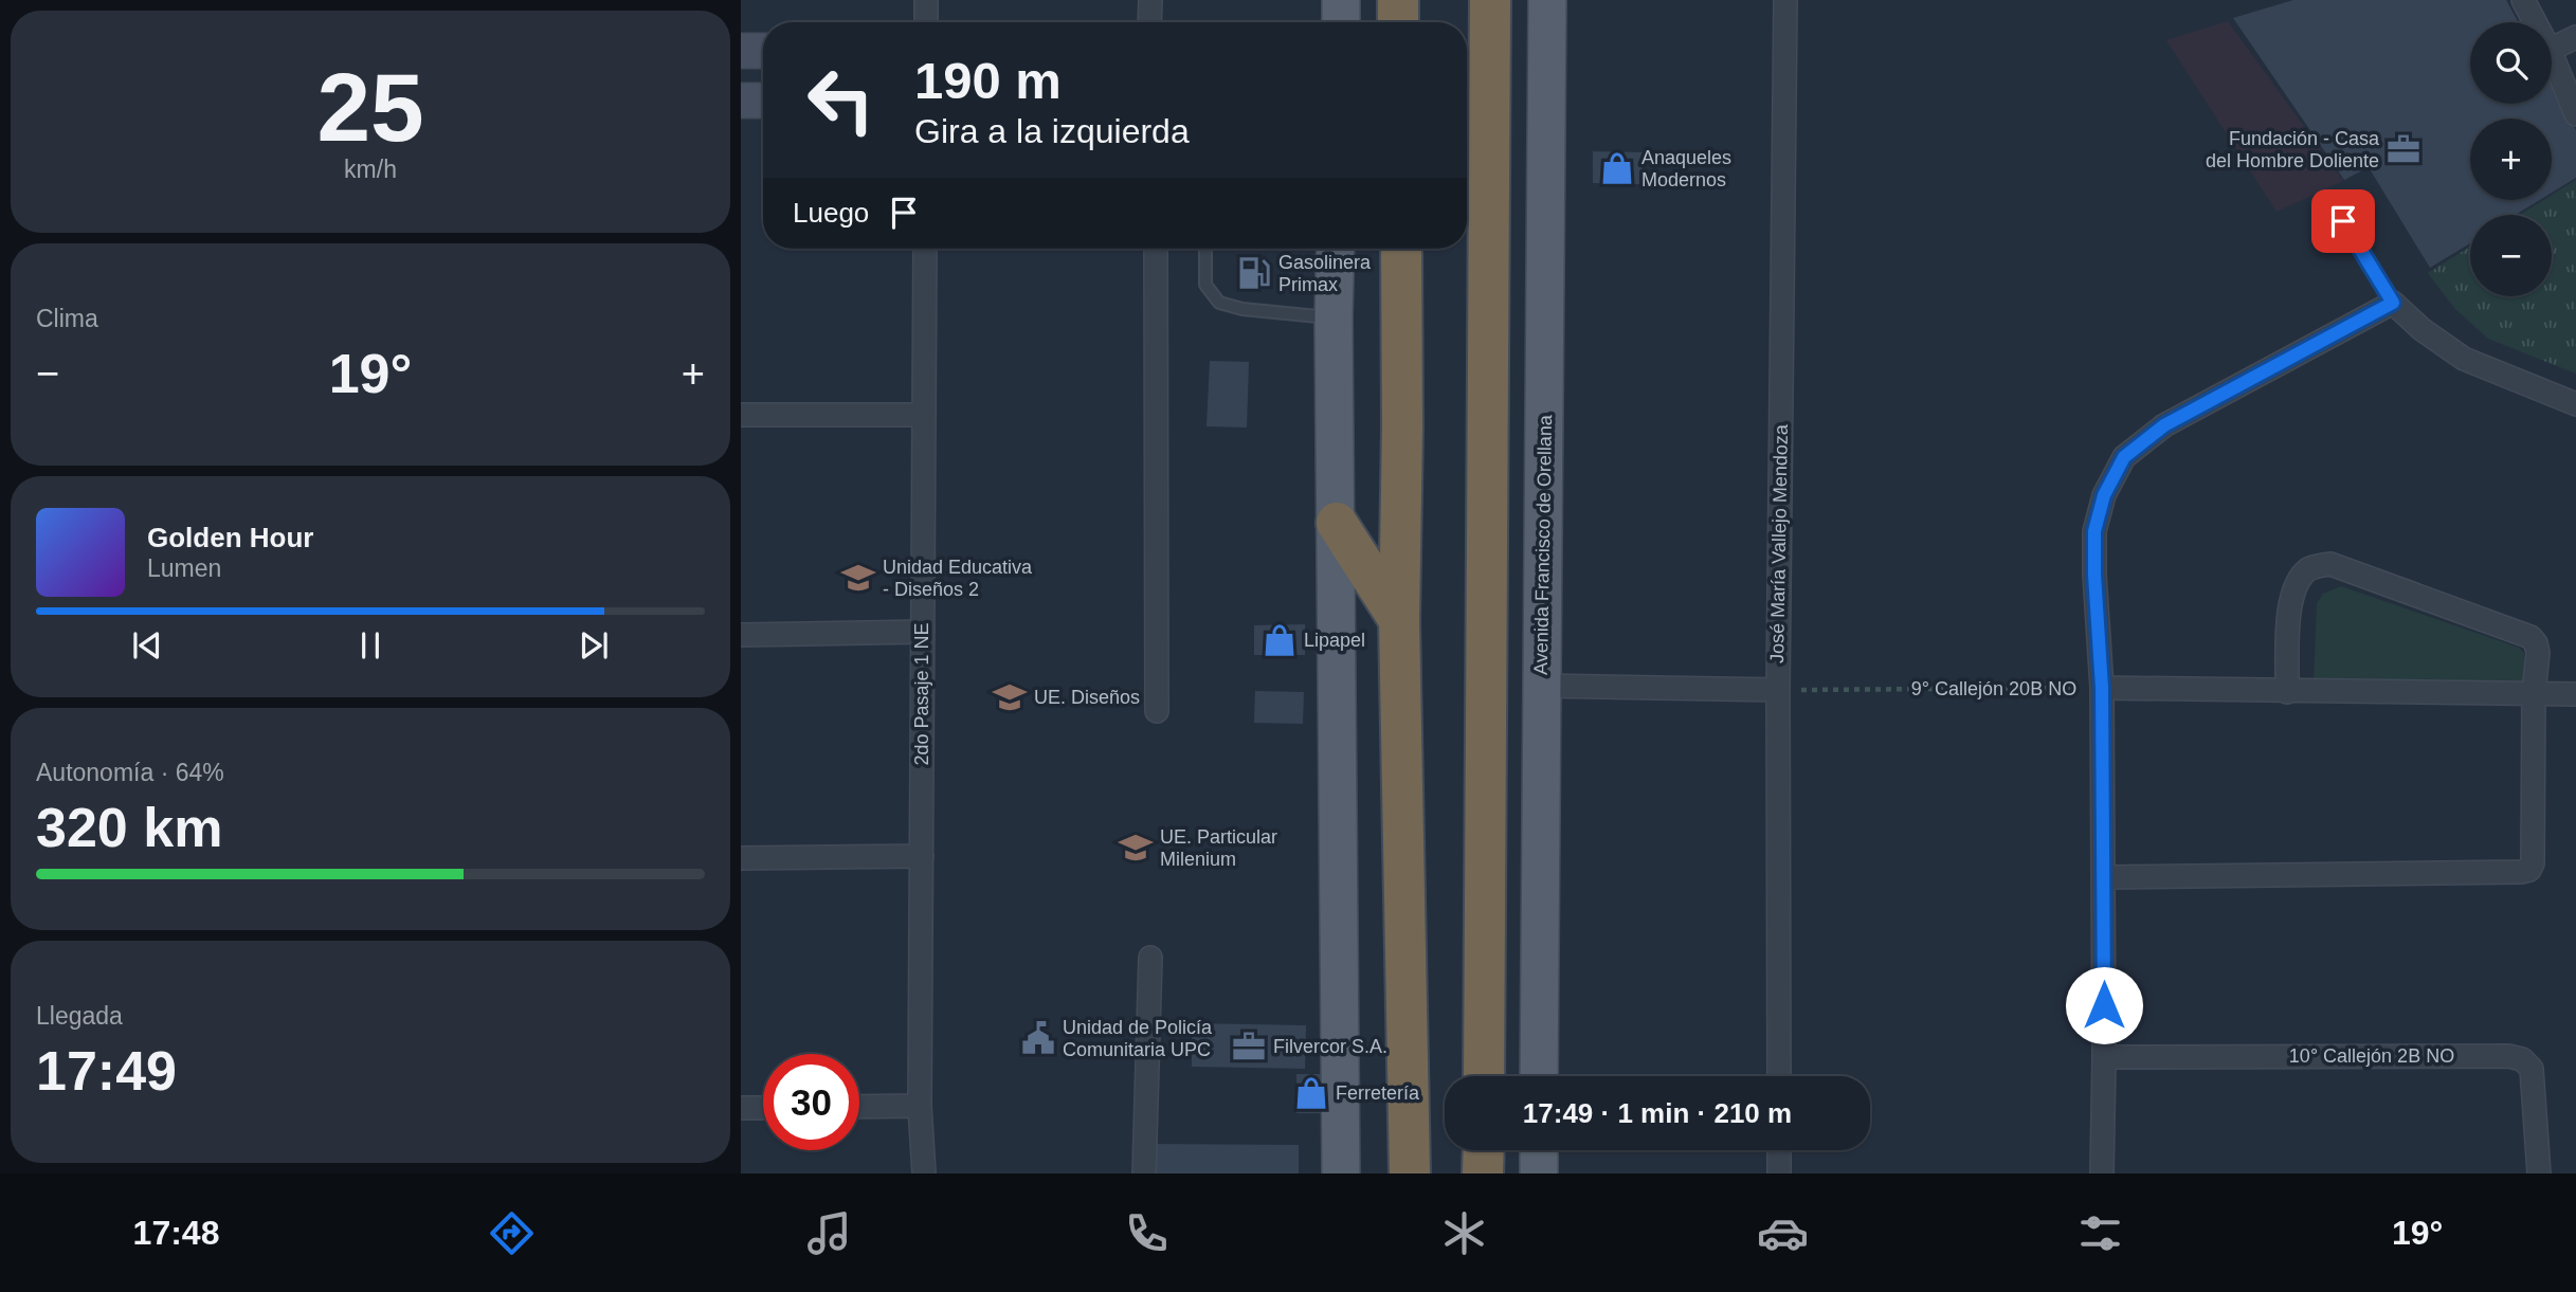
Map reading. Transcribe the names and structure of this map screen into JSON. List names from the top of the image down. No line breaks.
{"streets":{"main road":["Avenida Francisco de Orellana"],"street":["José María Vallejo Mendoza","9° Callejón 20B NO","2do Pasaje 1 NE","10° Callejón 2B NO"]},"crossings":[["José María Vallejo Mendoza","9° Callejón 20B NO"]],"places":{"office":["Fundación - Casa del Hombre Doliente","Filvercor S.A."],"shop":["Anaqueles Modernos","Lipapel","Ferretería"],"fuel station":["Gasolinera Primax"],"school or university":["Unidad Educativa - Diseños 2","UE. Diseños","UE. Particular Milenium"],"public building":["Unidad de Policía Comunitaria UPC"]},"page":{"tile":[["25","km/h"],"Clima",["Autonomía · 64%","320 km"],["Llegada","17:49"]],"map_buttons":["+","−"],"turn":["190 m","Gira a la izquierda"],"then":"Luego","heat":["−","19°","+"],"song":["Golden Hour","Lumen"],"limit":"30","trip":"17:49 · 1 min · 210 m","tabs":["17:48","19°"]}}
